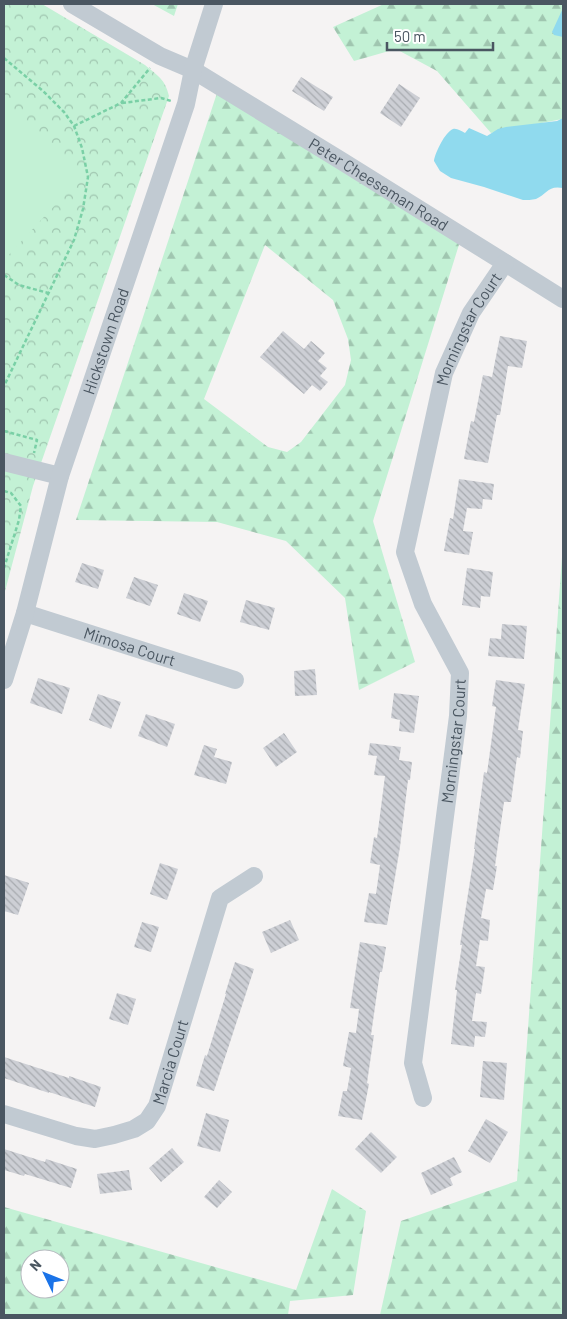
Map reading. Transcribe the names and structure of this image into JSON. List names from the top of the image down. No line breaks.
{"streets":{"street":["Peter Cheeseman Road","Morningstar Court","Hickstown Road","Mimosa Court","Marcia Court"]},"crossings":[["Peter Cheeseman Road","Morningstar Court"],["Peter Cheeseman Road","Hickstown Road"],["Hickstown Road","Mimosa Court"]],"scale_bar":"50 m","north":"top left"}
